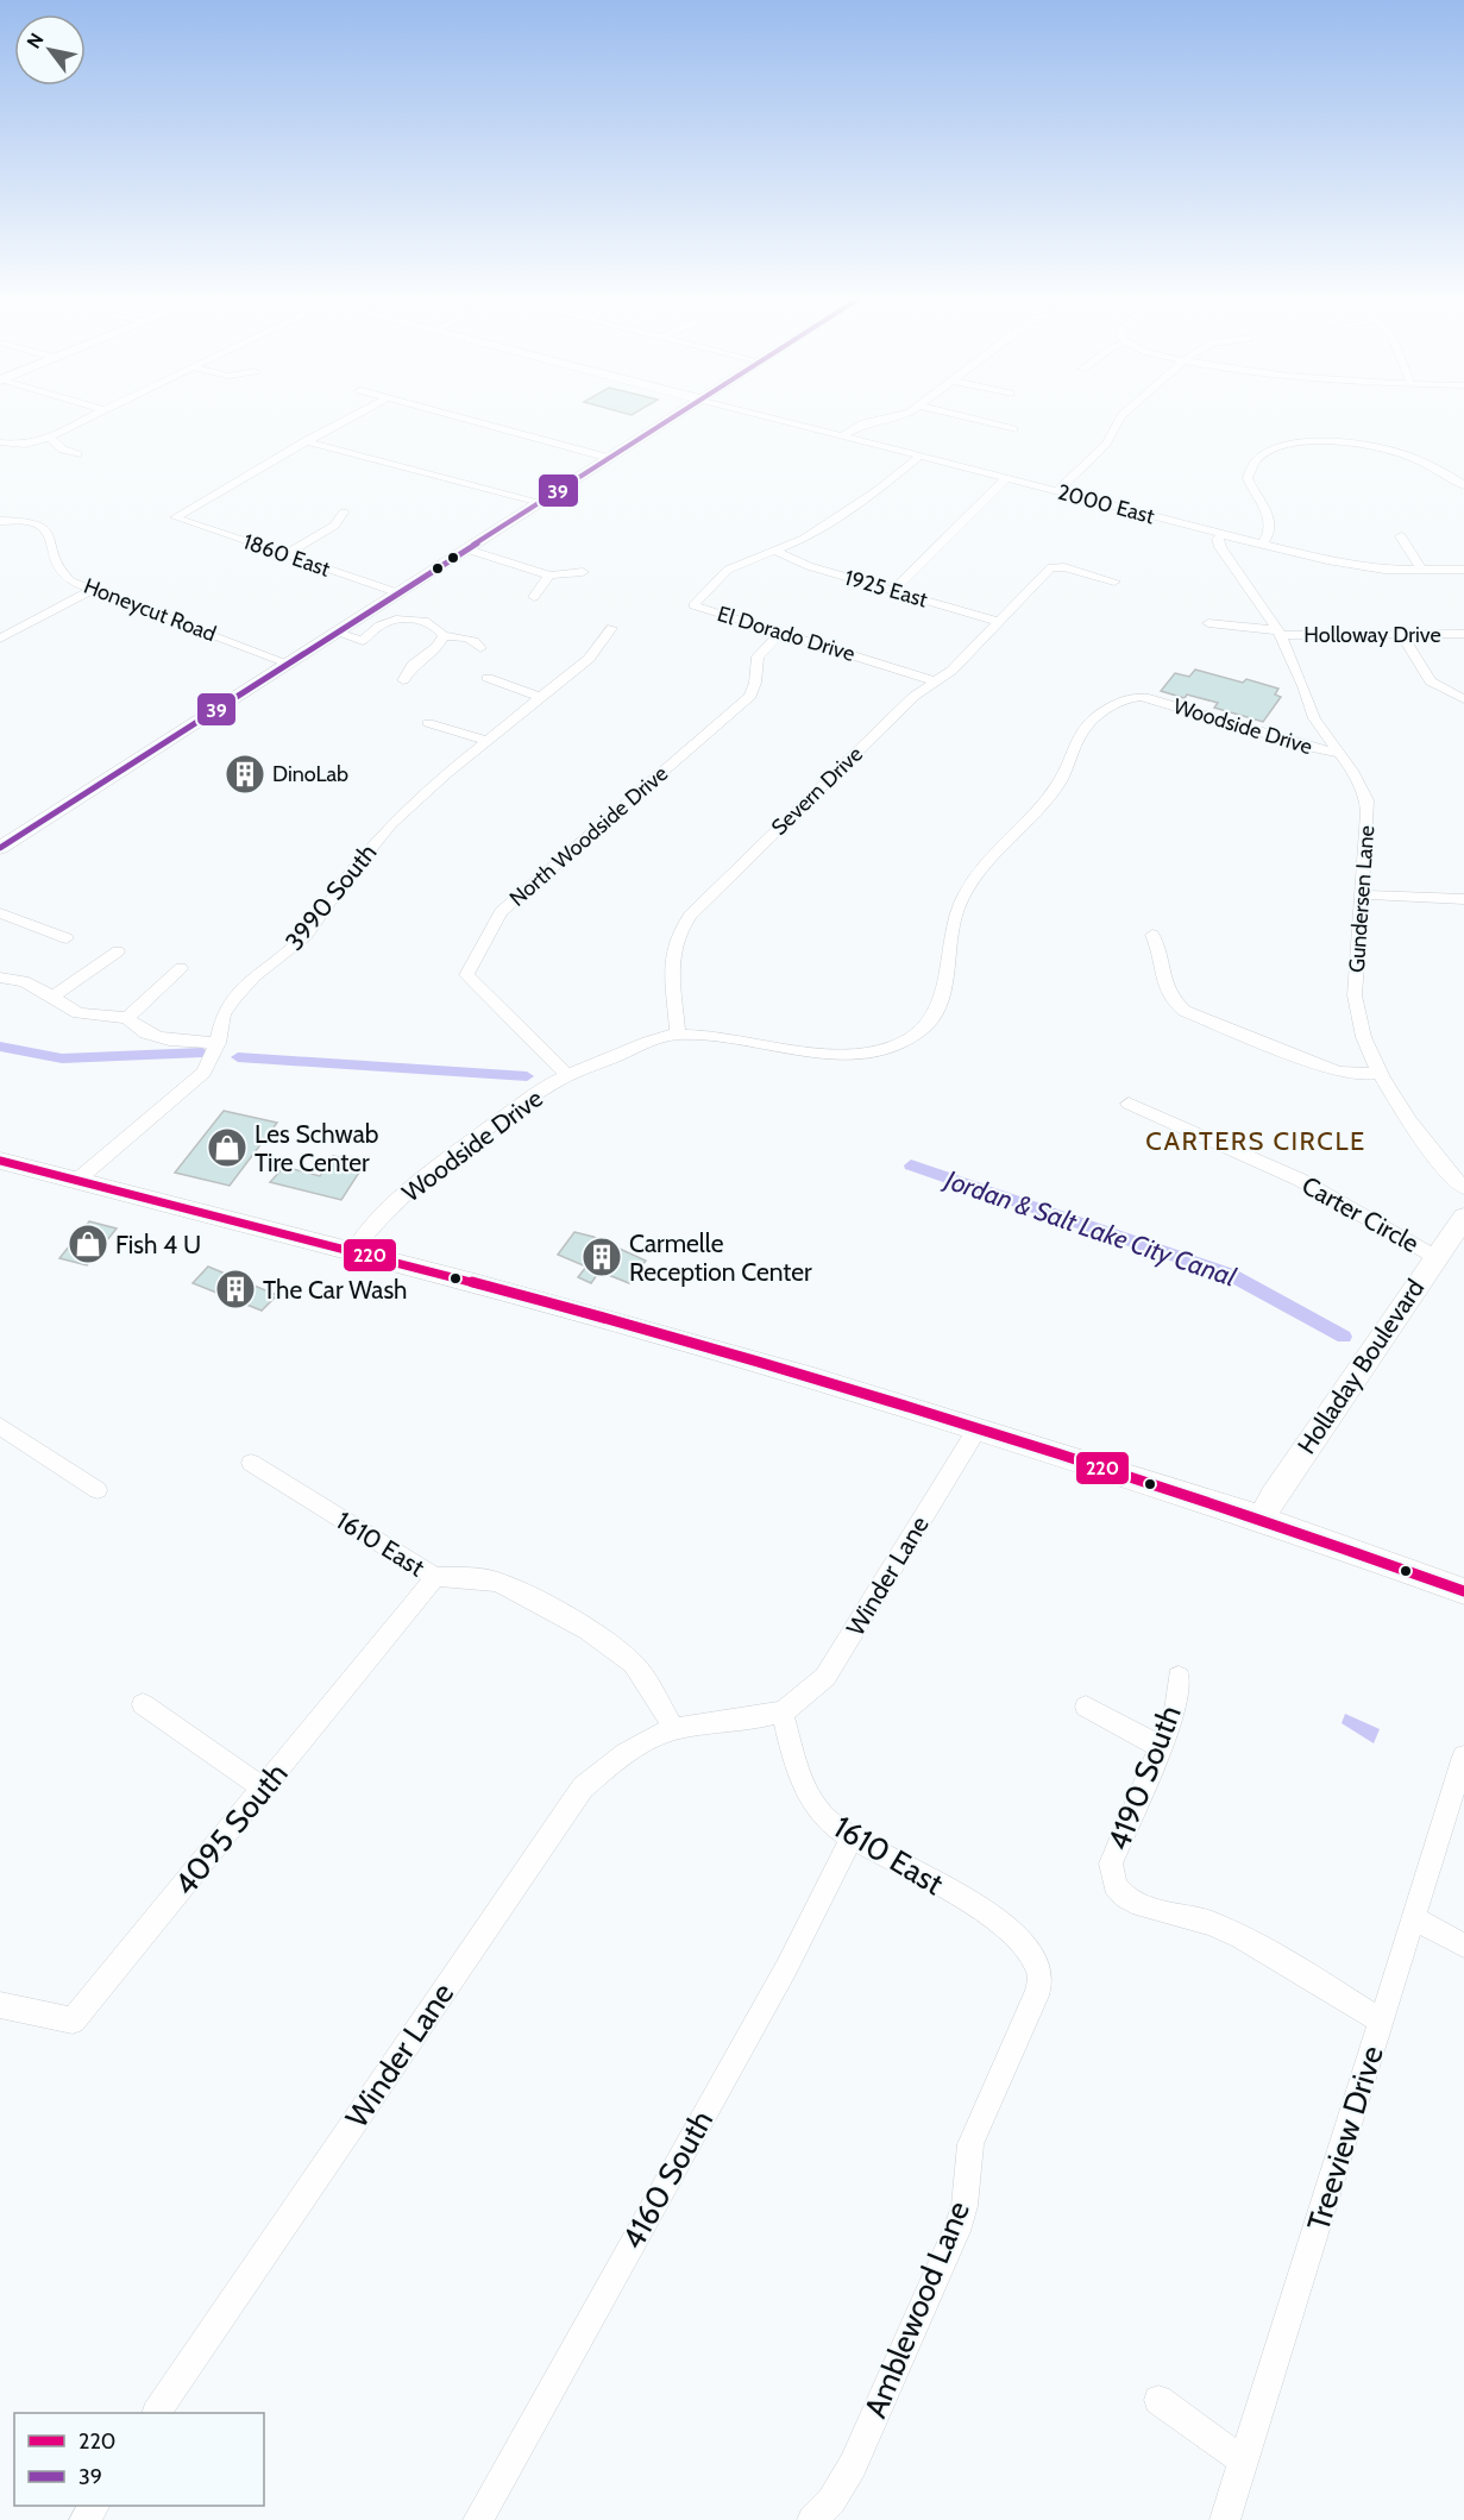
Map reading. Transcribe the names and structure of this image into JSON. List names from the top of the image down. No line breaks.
{"streets":{"main road":["Holladay Boulevard"],"street":["2000 East","1860 East","1925 East","Honeycut Road","El Dorado Drive","Holloway Drive","Woodside Drive","Severn Drive","North Woodside Drive","3990 South","Gundersen Lane","Carter Circle","1610 East","Winder Lane","4190 South","4095 South","Treeview Drive","4160 South","Amblewood Lane"]},"crossings":[["2000 East","El Dorado Drive"],["2000 East","Gundersen Lane"],["1925 East","El Dorado Drive"],["1925 East","Severn Drive"],["El Dorado Drive","Severn Drive"],["El Dorado Drive","North Woodside Drive"],["Holloway Drive","Gundersen Lane"],["Woodside Drive","Severn Drive"],["Woodside Drive","North Woodside Drive"],["Woodside Drive","Gundersen Lane"],["Carter Circle","Holladay Boulevard"],["1610 East","Winder Lane"],["1610 East","4095 South"],["1610 East","4160 South"],["1610 East","Amblewood Lane"],["4190 South","Treeview Drive"]],"districts":["CARTERS CIRCLE"],"water":["Jordan & Salt Lake City Canal"],"places":{"building":["DinoLab","Carmelle Reception Center","The Car Wash"],"shop":["Les Schwab Tire Center","Fish 4 U"]},"lines":["transit line 39","transit line 220"],"legend":["220","39"],"north":"top left"}
